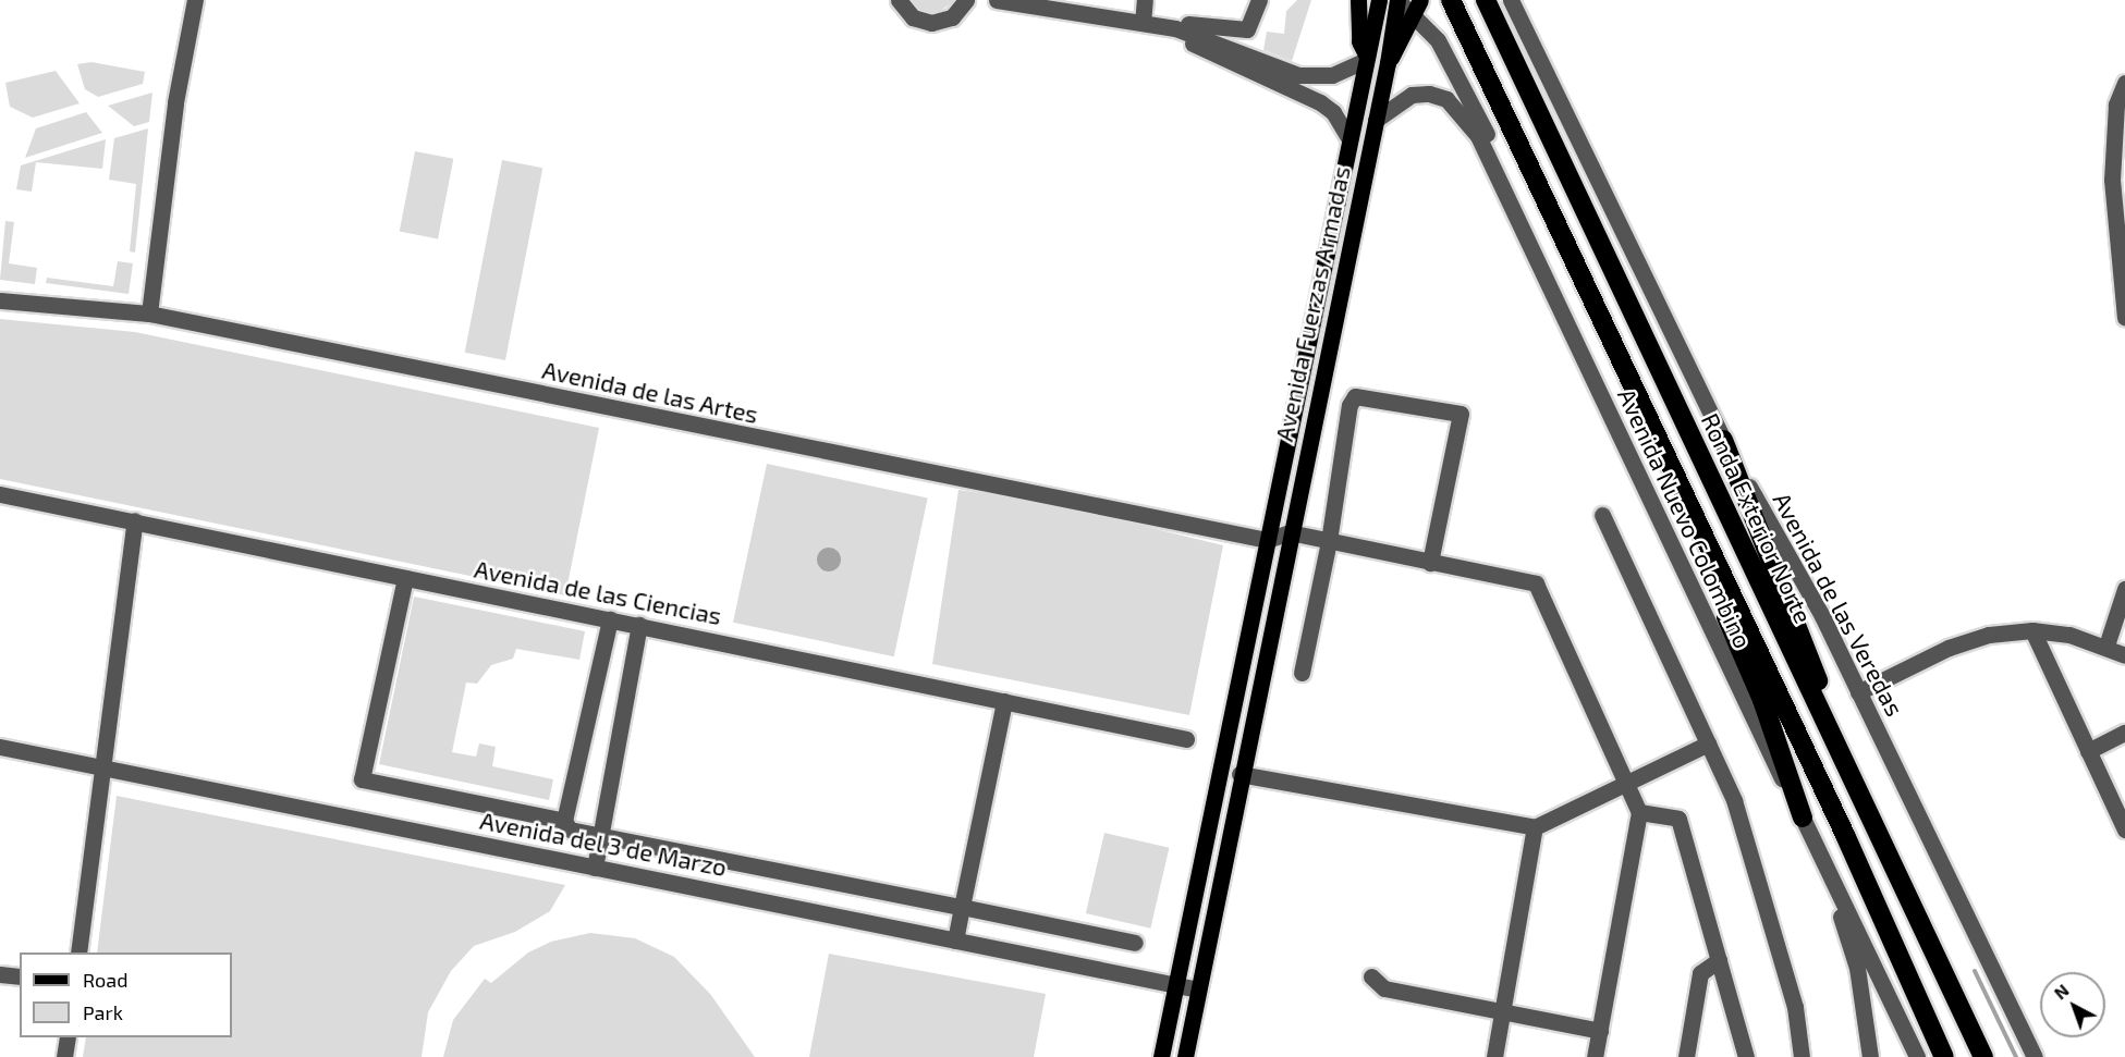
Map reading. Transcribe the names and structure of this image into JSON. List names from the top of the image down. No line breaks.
{"streets":{"highway":["Ronda Exterior Norte"],"main road":["Avenida Fuerzas Armadas"],"street":["Avenida de las Artes","Avenida Nuevo Colombino","Avenida de las Ciencias","Avenida de las Veredas","Avenida del 3 de Marzo"]},"crossings":[["Avenida Fuerzas Armadas","Avenida de las Artes"],["Avenida Fuerzas Armadas","Avenida Nuevo Colombino"],["Avenida Fuerzas Armadas","Avenida del 3 de Marzo"]],"legend":["Road","Park"],"north":"top left"}
